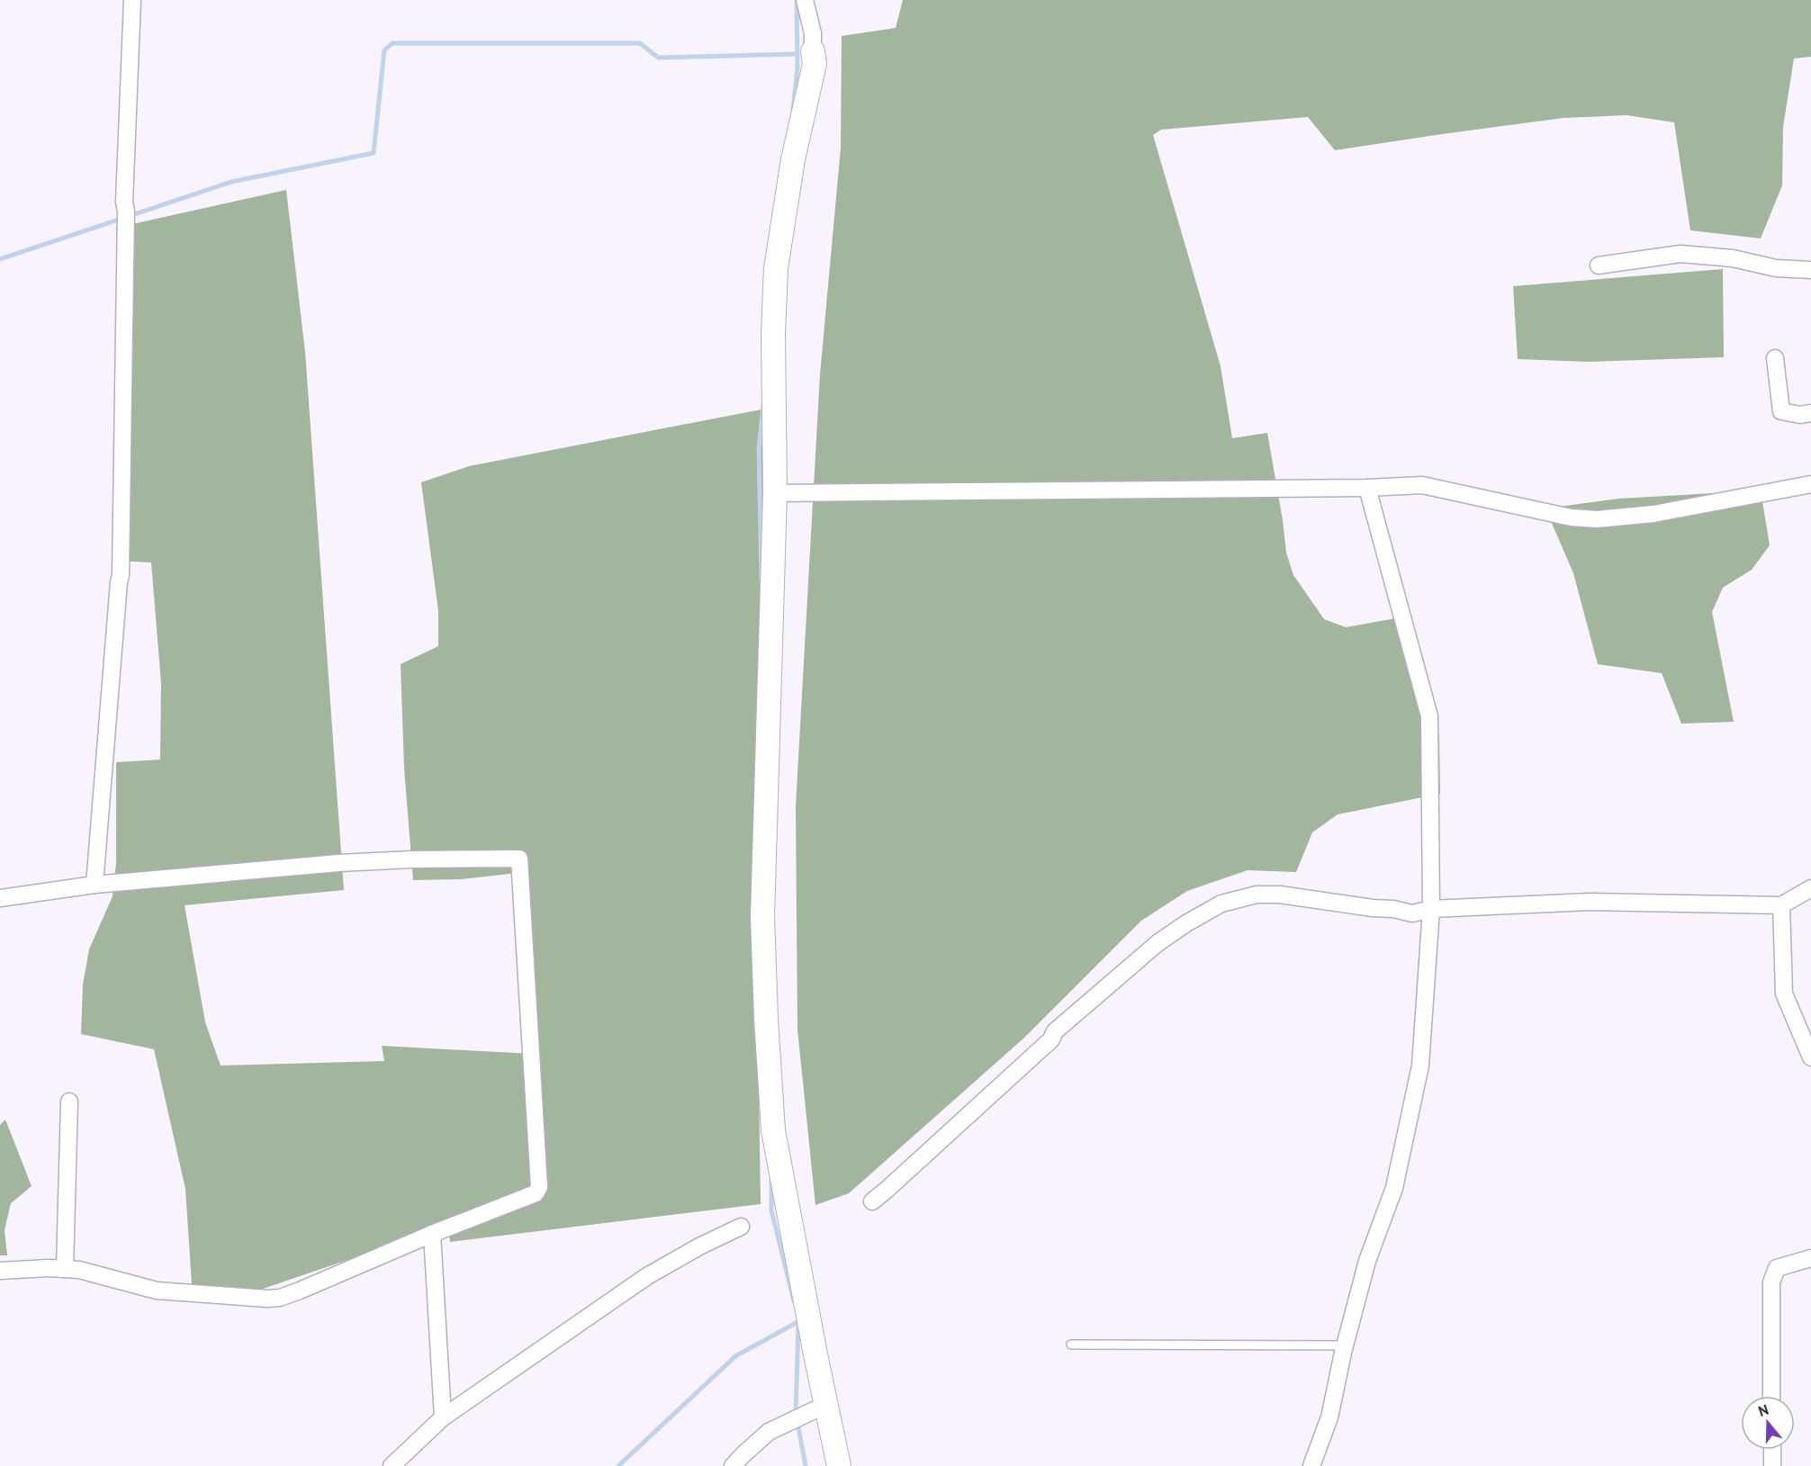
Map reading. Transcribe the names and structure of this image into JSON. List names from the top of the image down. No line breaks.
{"north":"top"}
